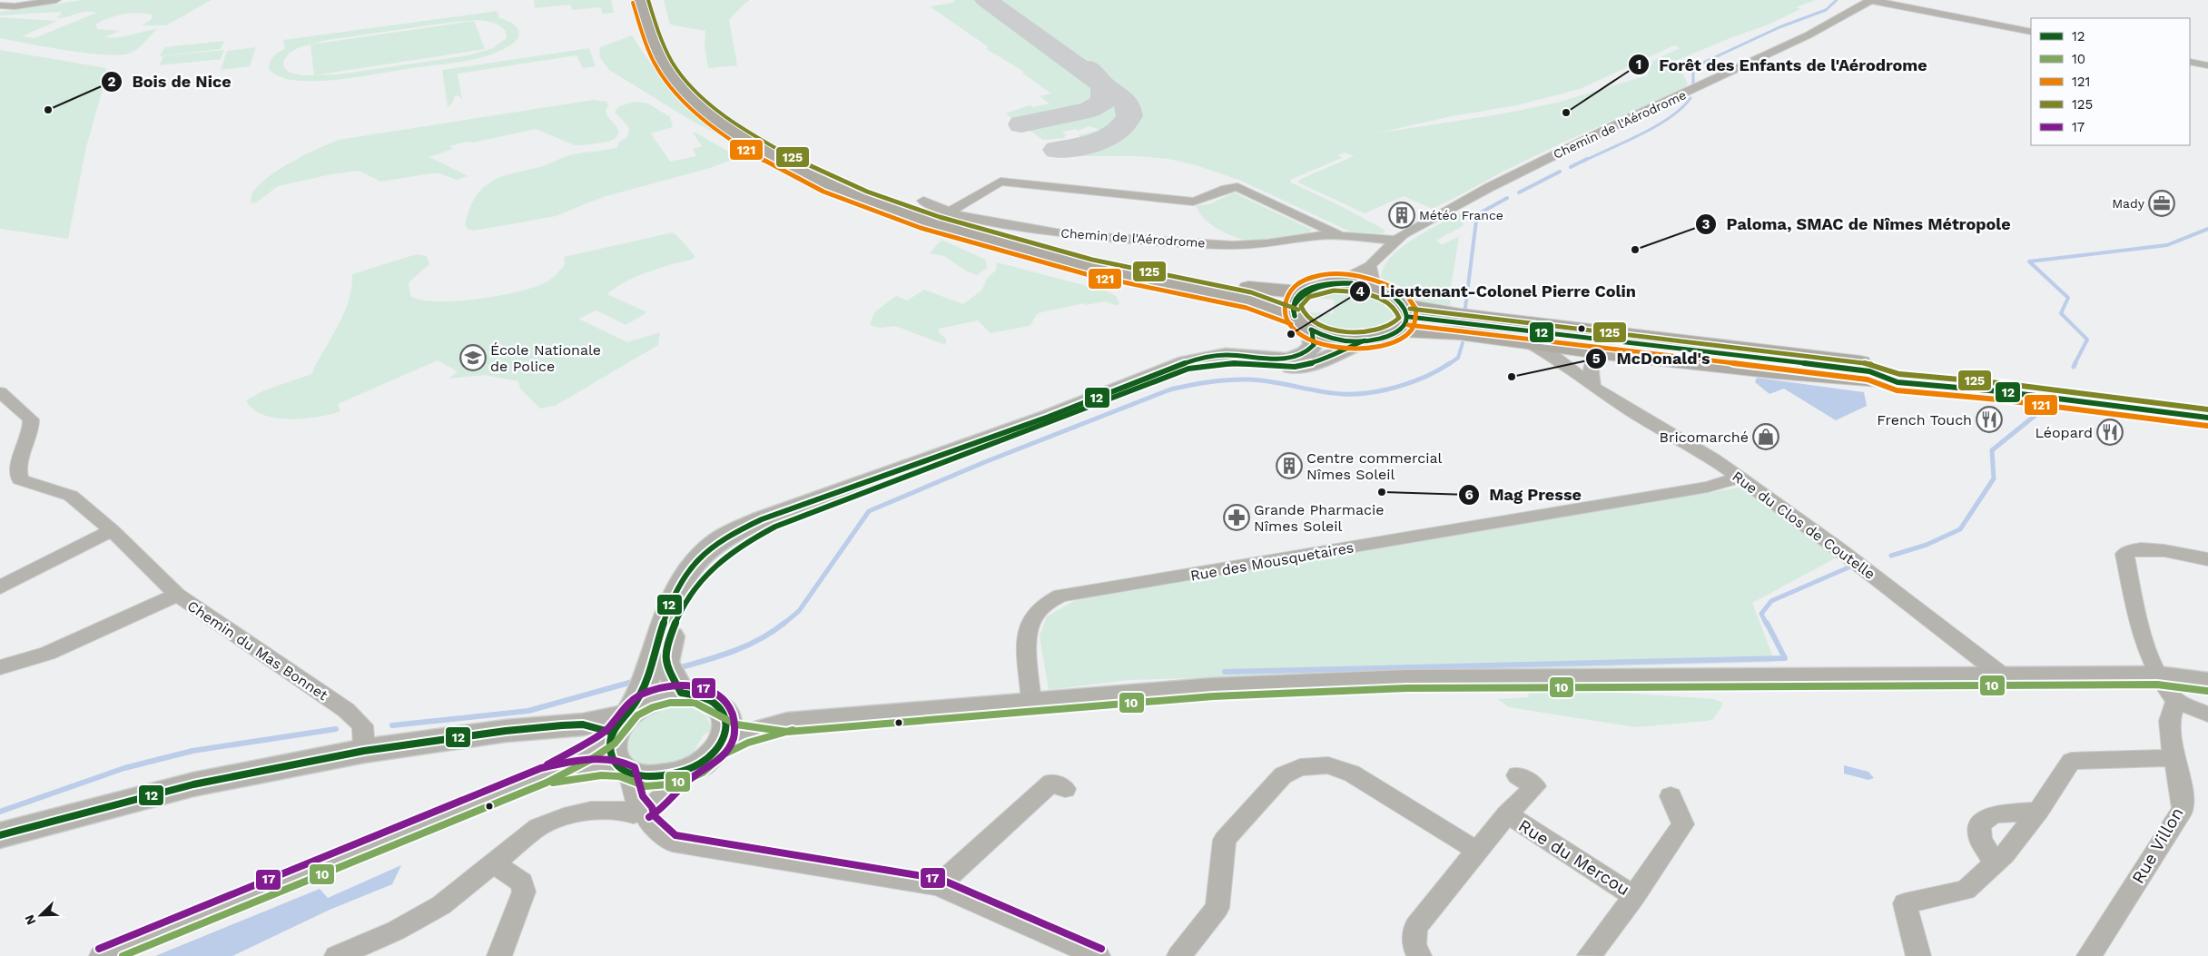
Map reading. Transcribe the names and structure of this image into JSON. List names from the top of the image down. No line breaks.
{"streets":{"street":["Chemin de l'Aérodrome","Rue du Clos de Coutelle","Rue des Mousquetaires","Chemin du Mas Bonnet","Rue Villon","Rue du Mercou"]},"crossings":[["Rue du Clos de Coutelle","Rue des Mousquetaires"]],"places":{"other":["Bois de Nice","Forêt des Enfants de l'Aérodrome","Paloma, SMAC de Nîmes Métropole","Lieutenant-Colonel Pierre Colin","McDonald's","Mag Presse"],"office":["Mady"],"building":["Météo France","Centre commercial Nîmes Soleil"],"school or university":["École Nationale de Police"],"restaurant":["French Touch","Léopard"],"shop":["Bricomarché"],"pharmacy":["Grande Pharmacie Nîmes Soleil"]},"lines":["transit line 125","transit line 121","transit line 12","transit line 10","transit line 17"],"legend":["12","10","121","125","17"],"north":"bottom left"}
